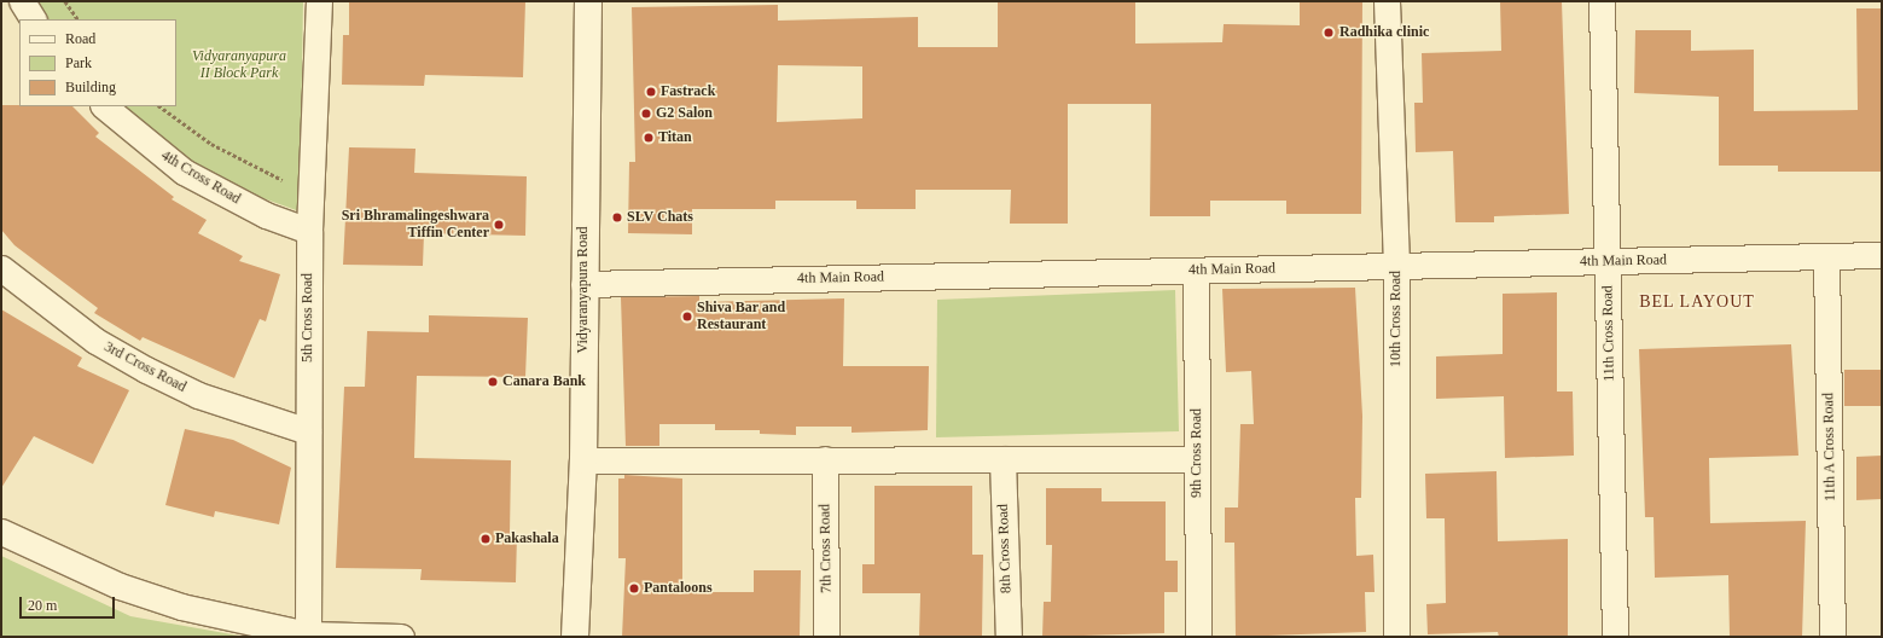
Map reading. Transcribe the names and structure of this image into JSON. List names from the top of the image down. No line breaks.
{"streets":{"main road":["Vidyaranyapura Road"],"street":["4th Cross Road","4th Main Road","5th Cross Road","10th Cross Road","11th Cross Road","3rd Cross Road","11th A Cross Road","9th Cross Road","7th Cross Road","8th Cross Road"]},"crossings":[["4th Cross Road","5th Cross Road"],["4th Main Road","Vidyaranyapura Road"],["4th Main Road","10th Cross Road"],["4th Main Road","11th Cross Road"],["4th Main Road","11th A Cross Road"],["4th Main Road","9th Cross Road"],["5th Cross Road","3rd Cross Road"]],"districts":["BEL LAYOUT"],"parks":["Vidyaranyapura II Block Park"],"places":["Radhika clinic","Fastrack","G2 Salon","Titan","SLV Chats","Sri Bhramalingeshwara Tiffin Center","Shiva Bar and Restaurant","Canara Bank","Pakashala","Pantaloons"],"legend":["Road","Park","Building"],"scale_bar":"20 m"}
